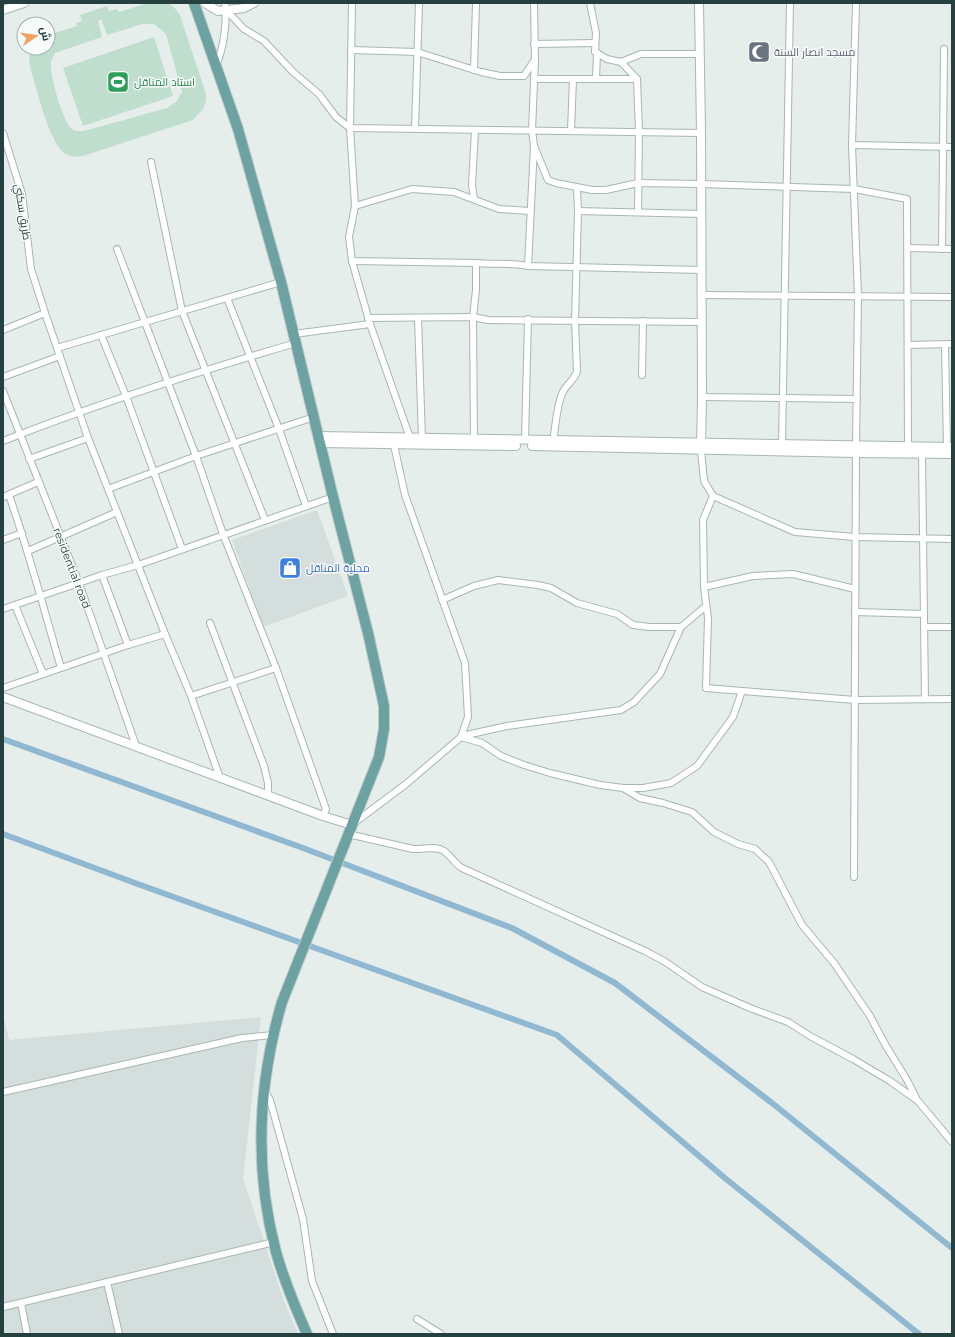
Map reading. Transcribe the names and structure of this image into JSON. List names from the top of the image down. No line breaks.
{"streets":{"street":["طريق سكني","residential road"]},"places":{"mosque":["مسجد انصار السنة"],"sports":["استاد المناقل"],"shop":["محلية المناقل"]},"north":"right"}
